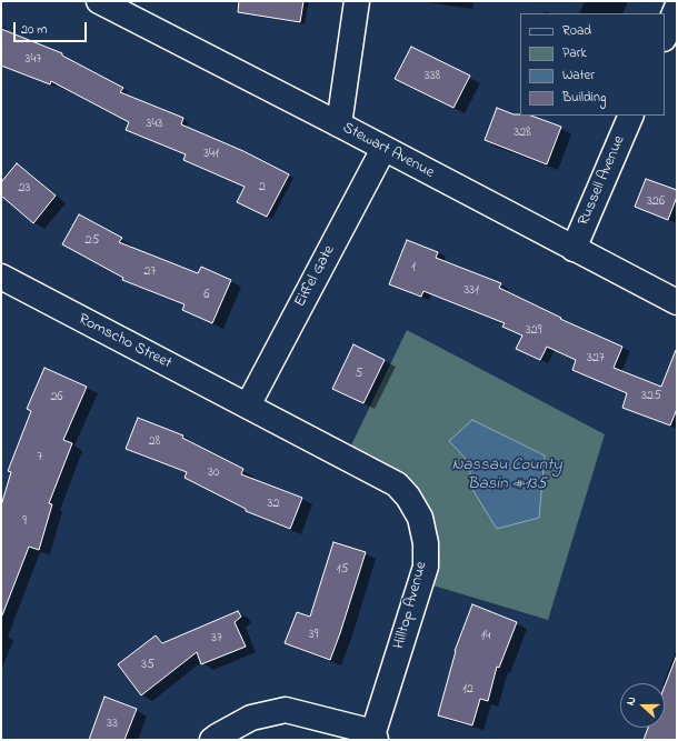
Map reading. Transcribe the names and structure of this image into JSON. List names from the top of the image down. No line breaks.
{"streets":{"street":["Stewart Avenue","Russell Avenue","Eiffel Gate","Romscho Street","Hilltop Avenue"]},"crossings":[["Stewart Avenue","Russell Avenue"],["Stewart Avenue","Eiffel Gate"],["Eiffel Gate","Romscho Street"],["Eiffel Gate","Hilltop Avenue"],["Romscho Street","Hilltop Avenue"]],"water":["Nassau County Basin #135"],"house_numbers":["347","338","343","328","341","2","23","326","25","1","27","331","6","329","327","5","325","26","28","7","30","32","9","15","39","14","37","35","12","33"],"legend":["Road","Park","Water","Building"],"scale_bar":"20 m","north":"left"}
